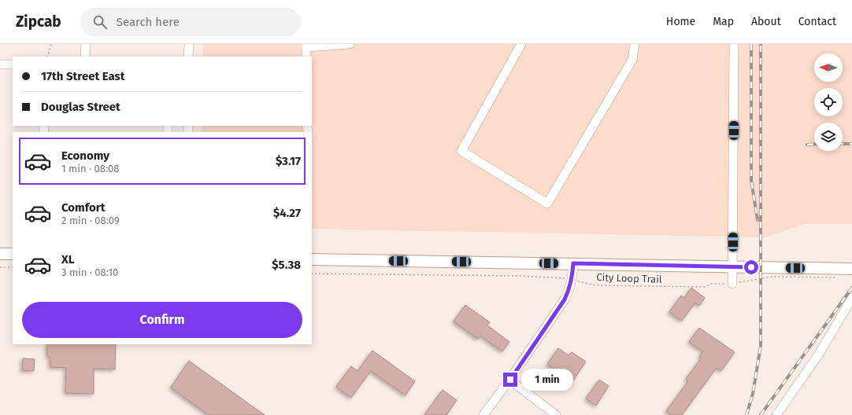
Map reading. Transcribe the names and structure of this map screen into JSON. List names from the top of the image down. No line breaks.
{"streets":{"path":["City Loop Trail"]},"north":"left","page":{"header":"Zipcab","search":"Search here","nav":["Home","Map","About","Contact"],"banner":["17th Street East","Douglas Street"],"list":[{"name":"Economy","note":"1 min · 08:08","value":"$3.17"},{"name":"Comfort","note":"2 min · 08:09","value":"$4.27"},{"name":"XL","note":"3 min · 08:10","value":"$5.38"}],"buttons":"Confirm","bubble":"1 min"}}
